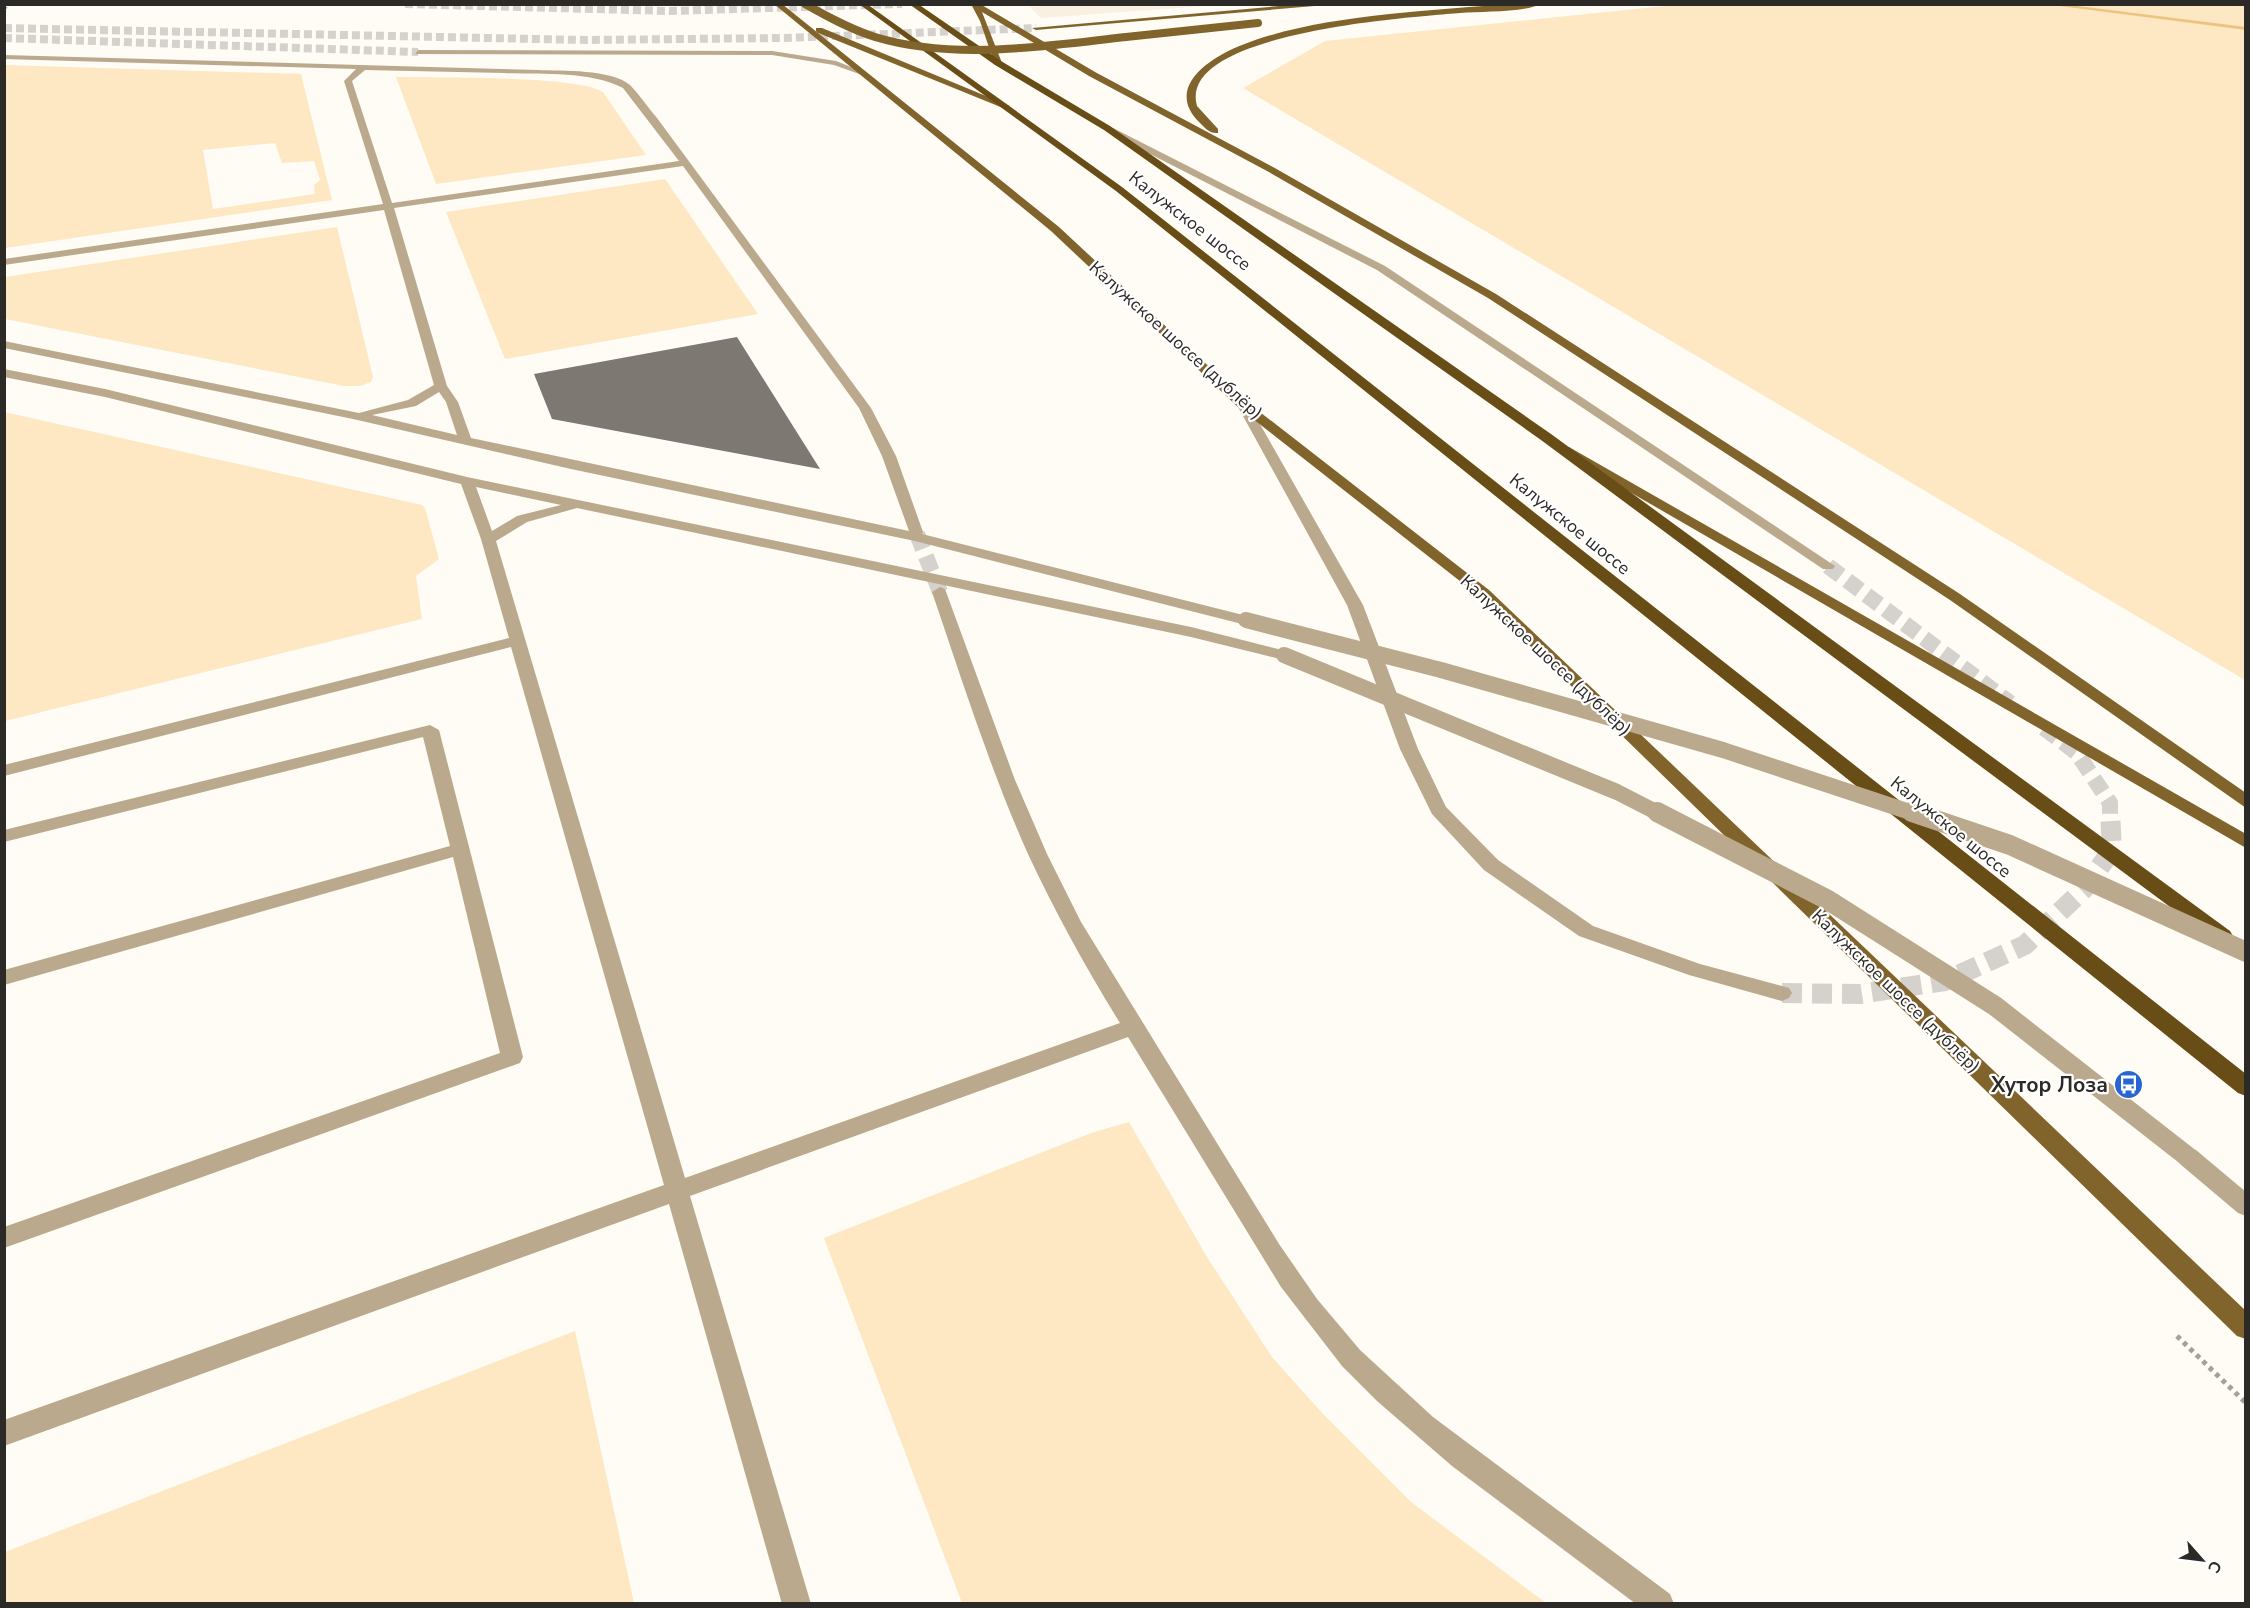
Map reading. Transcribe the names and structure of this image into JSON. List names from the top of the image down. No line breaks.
{"streets":{"highway":["Калужское шоссе"],"main road":["Калужское шоссе (дублёр)"]},"places":{"bus stop":["Хутор Лоза"]},"north":"bottom right"}
